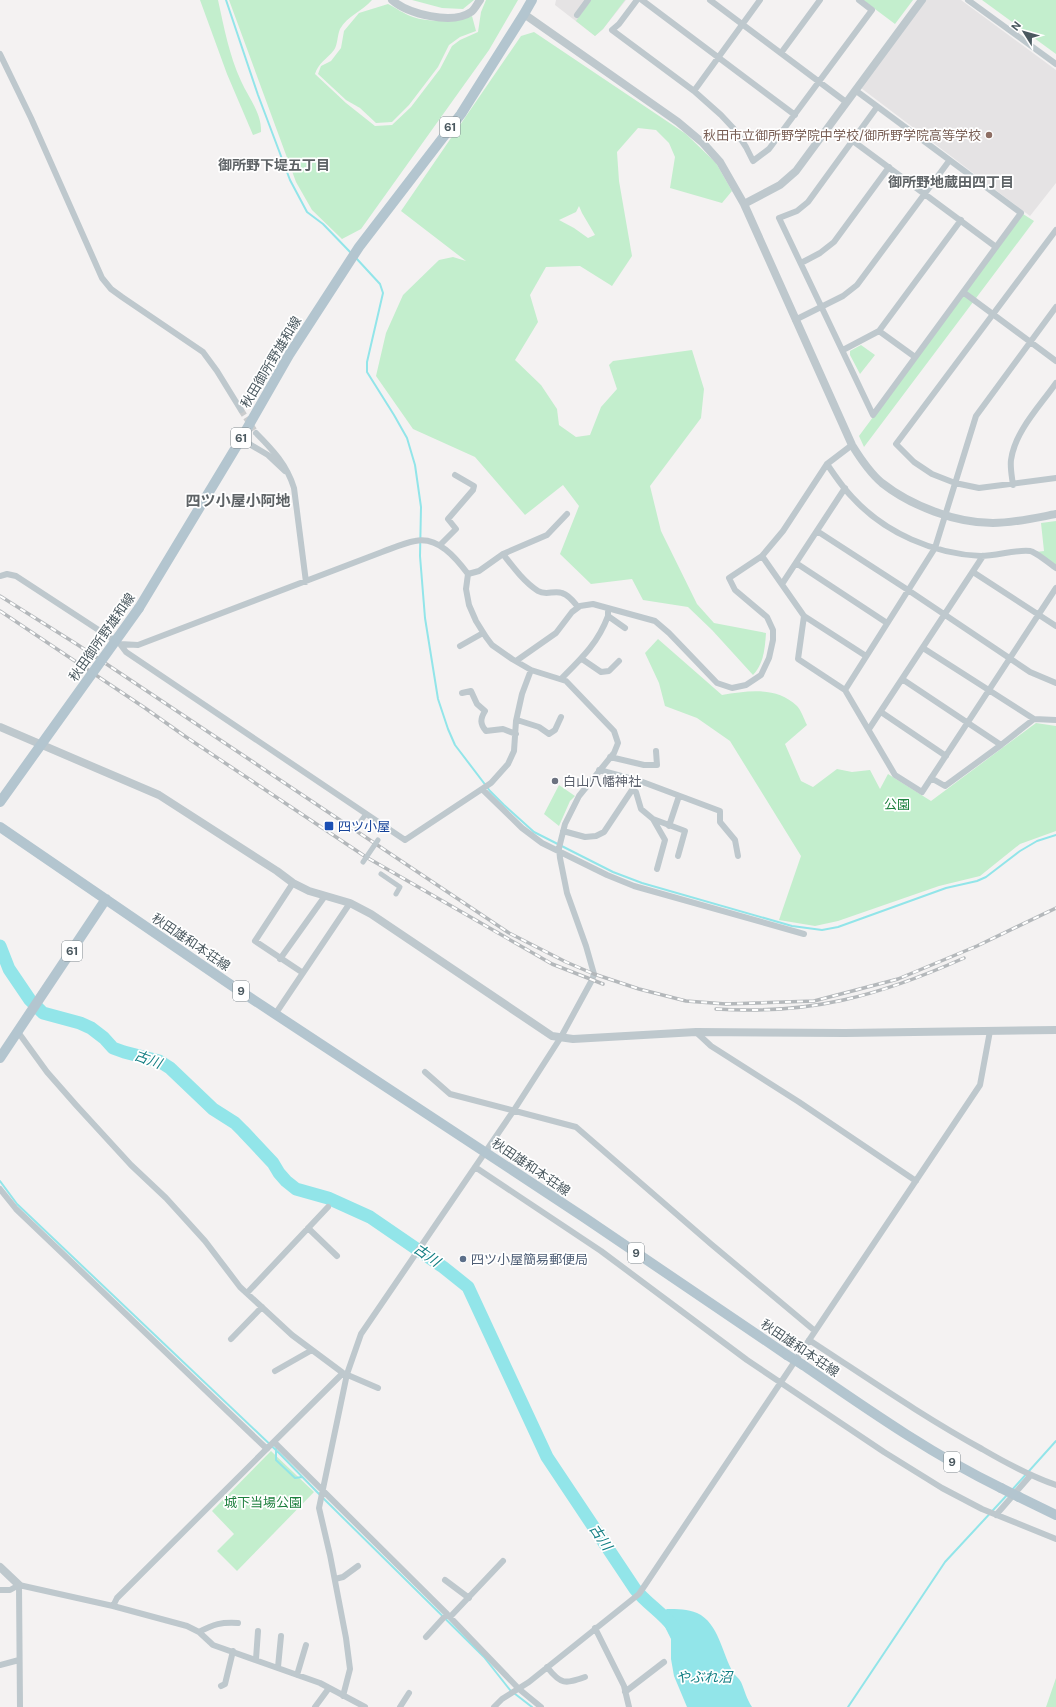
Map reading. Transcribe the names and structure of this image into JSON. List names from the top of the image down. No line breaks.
{"streets":{"main road":["61","秋田御所野雄和線","秋田雄和本荘線","9"]},"crossings":[["61","秋田雄和本荘線"]],"districts":["御所野下堤五丁目","御所野地蔵田四丁目","四ツ小屋小阿地"],"water":["古川","やぶれ沼"],"parks":["公園","城下当場公園"],"places":{"other":["秋田市立御所野学院中学校/御所野学院高等学校","白山八幡神社","四ツ小屋簡易郵便局"],"transit":["四ツ小屋"]},"north":"top left"}
